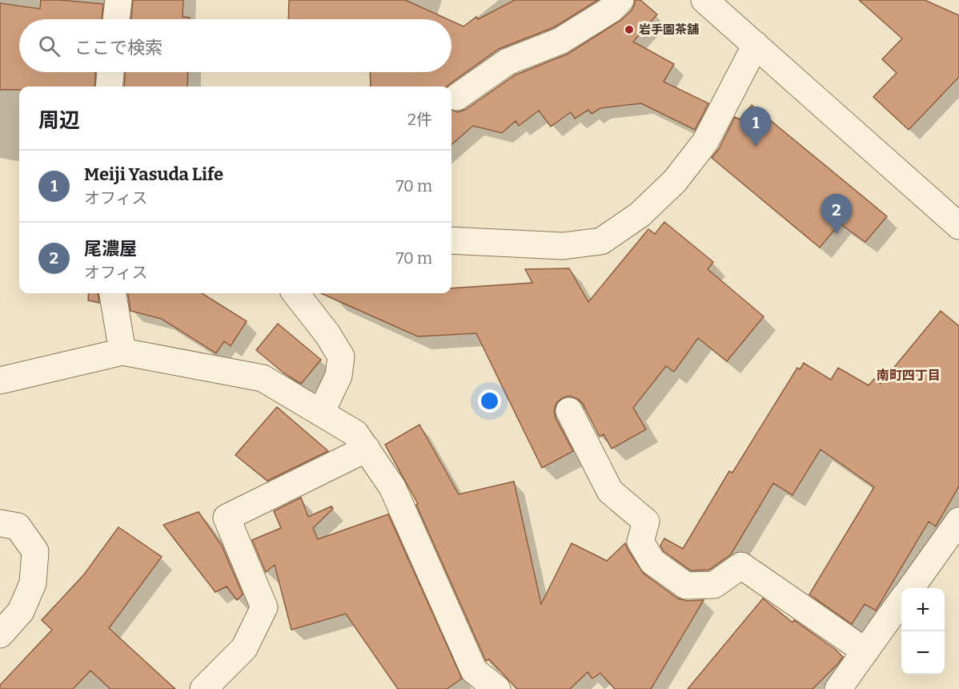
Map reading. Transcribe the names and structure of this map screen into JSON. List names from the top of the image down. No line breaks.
{"districts":["南町四丁目"],"places":["岩手園茶舗"],"page":{"search":"ここで検索","heading":["周辺","2件"],"pins":["1","2"],"list":[{"mark":"1","name":"Meiji Yasuda Life","note":"オフィス","value":"70 m"},{"mark":"2","name":"尾濃屋","note":"オフィス","value":"70 m"}],"map_buttons":["+","−"]}}
